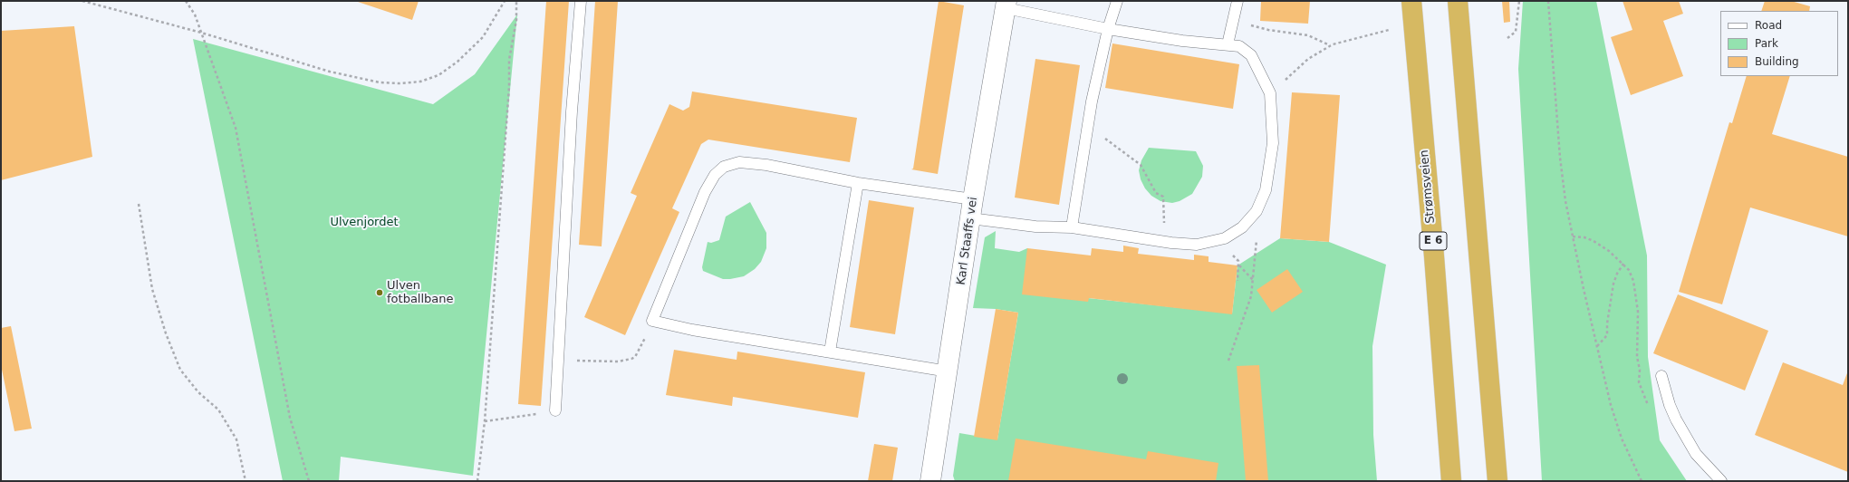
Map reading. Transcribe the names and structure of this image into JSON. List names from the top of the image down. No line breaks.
{"streets":{"highway":["Strømsveien","E 6"],"street":["Karl Staaffs vei"]},"parks":["Ulvenjordet"],"places":["Ulven fotballbane"],"legend":["Road","Park","Building"]}
